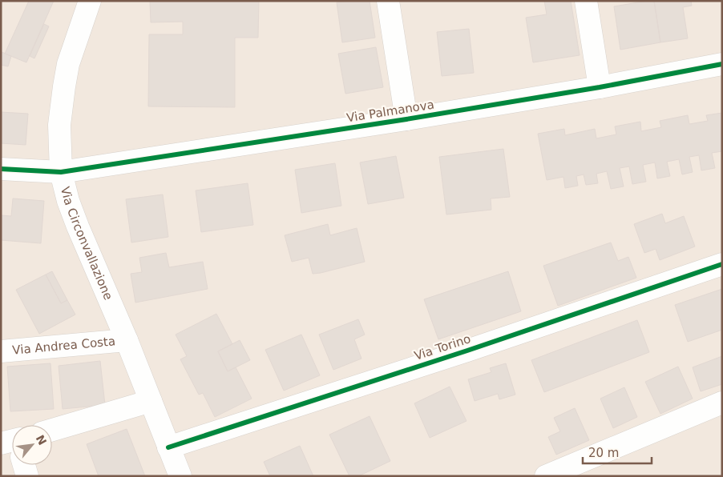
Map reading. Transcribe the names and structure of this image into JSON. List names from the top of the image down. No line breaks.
{"streets":{"street":["Via Palmanova","Via Circonvallazione","Via Andrea Costa","Via Torino"]},"crossings":[["Via Palmanova","Via Circonvallazione"],["Via Circonvallazione","Via Andrea Costa"],["Via Circonvallazione","Via Torino"]],"scale_bar":"20 m","north":"top right"}
